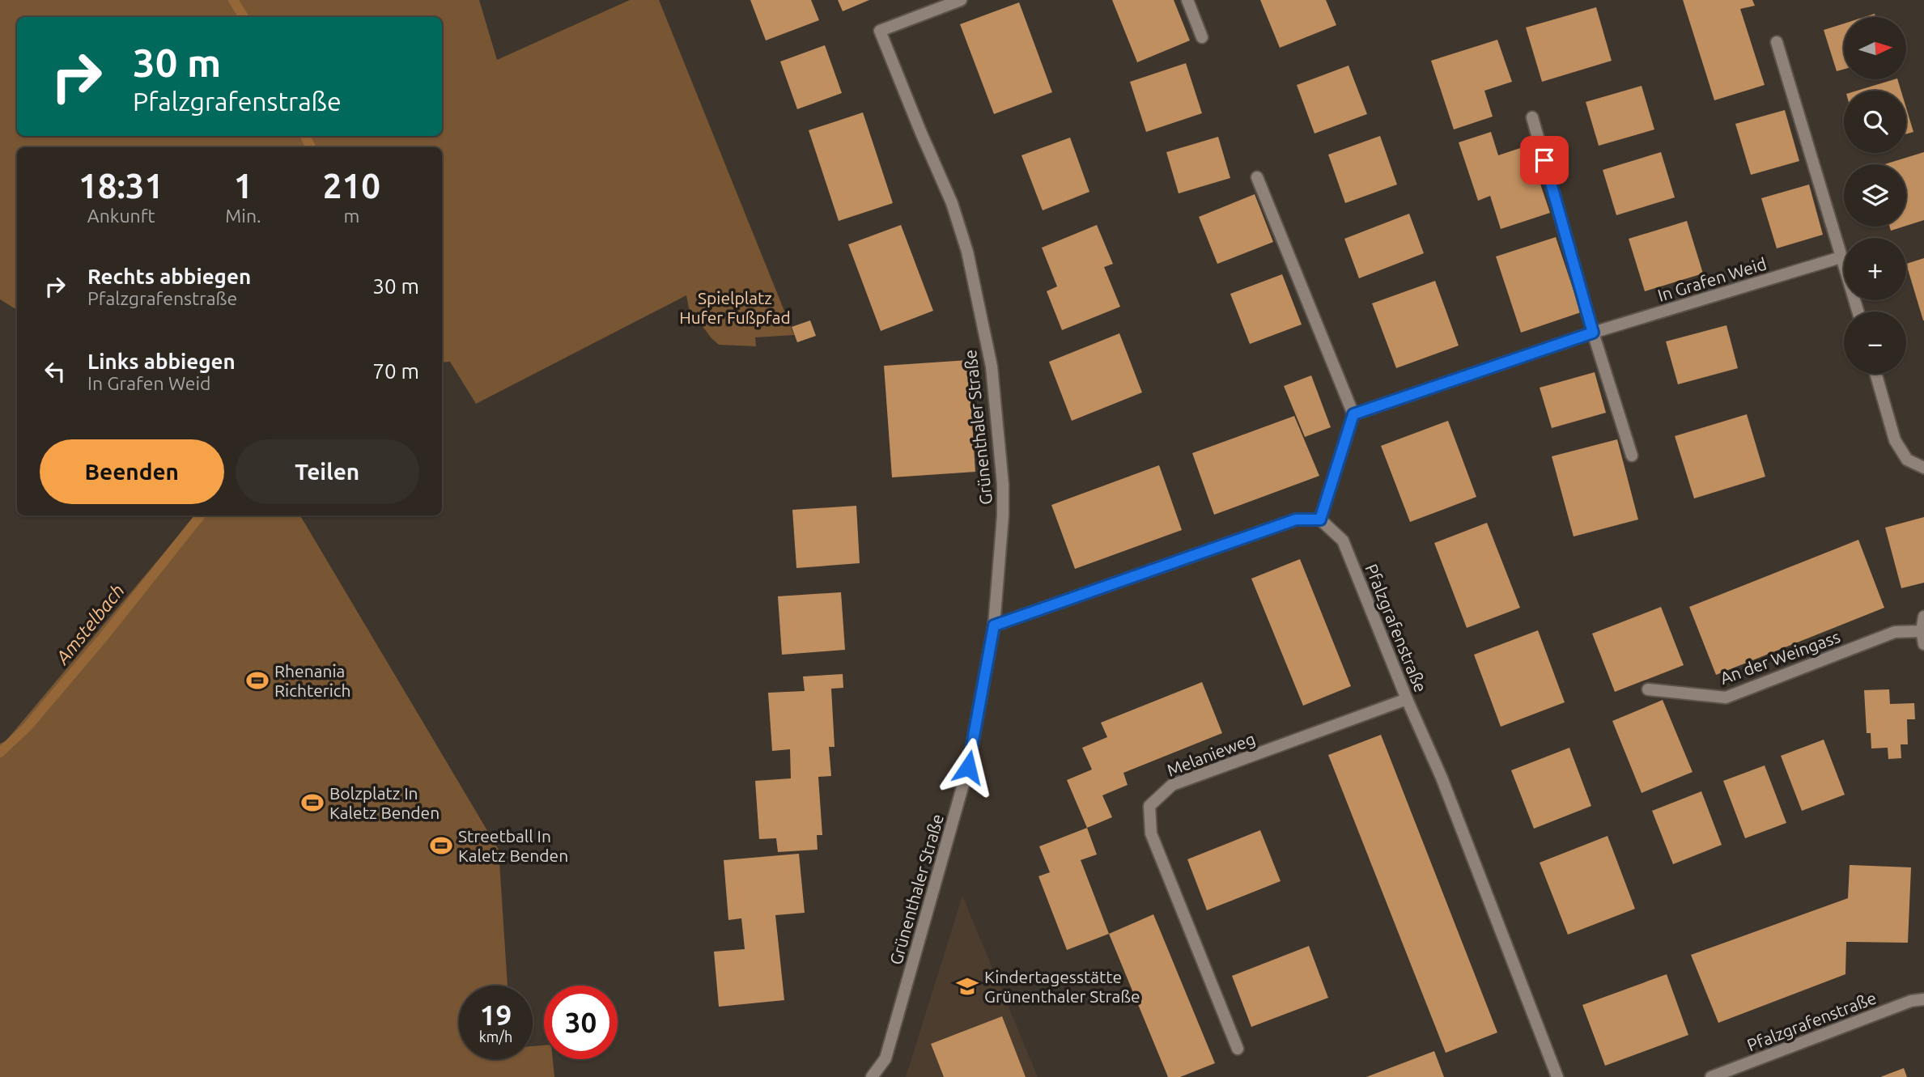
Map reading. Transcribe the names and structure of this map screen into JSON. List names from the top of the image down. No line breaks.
{"streets":{"street":["In Grafen Weid","Grünenthaler Straße","Pfalzgrafenstraße","An der Weingass","Melanieweg"]},"crossings":[["Pfalzgrafenstraße","Melanieweg"]],"water":["Amstelbach"],"parks":["Spielplatz Hufer Fußpfad"],"places":{"sports":["Rhenania Richterich","Bolzplatz In Kaletz Benden","Streetball In Kaletz Benden"],"school or university":["Kindertagesstätte Grünenthaler Straße"]},"north":"right","page":{"map_buttons":["+","−"],"turn":["30 m","Pfalzgrafenstraße"],"eta":["18:31","Ankunft","1","Min.","210","m"],"list":[{"name":"Rechts abbiegen","note":"Pfalzgrafenstraße","value":"30 m"},{"name":"Links abbiegen","note":"In Grafen Weid","value":"70 m"}],"buttons":["Beenden","Teilen"],"speed":"19 km/h","limit":"30"}}
